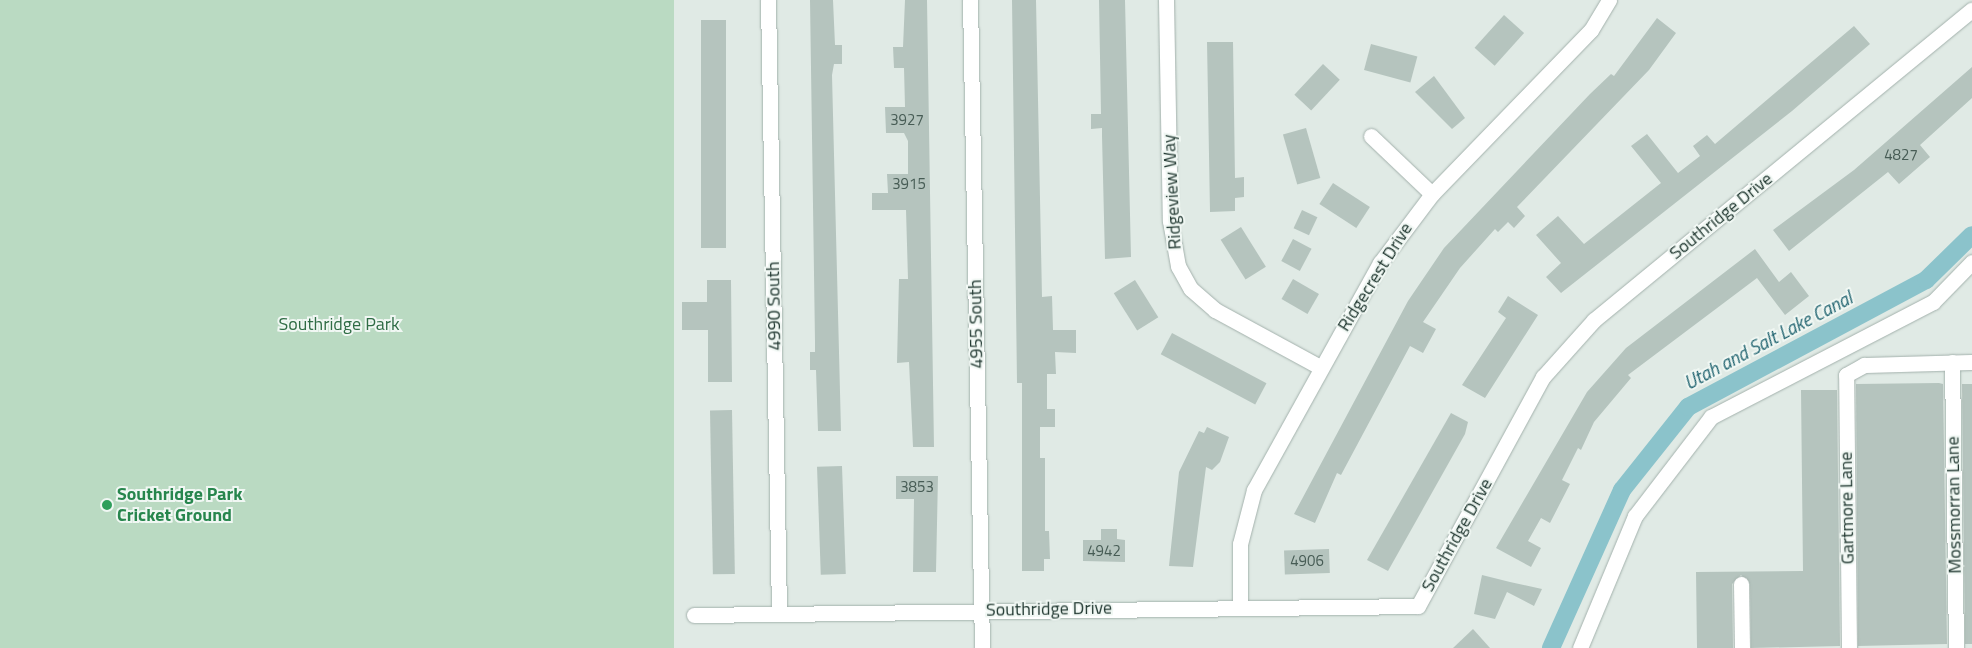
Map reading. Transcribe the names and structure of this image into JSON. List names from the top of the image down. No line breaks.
{"streets":{"street":["Ridgeview Way","Southridge Drive","Ridgecrest Drive","4990 South","4955 South","Mossmorran Lane","Gartmore Lane"]},"crossings":[["Ridgeview Way","Ridgecrest Drive"],["Southridge Drive","Ridgecrest Drive"],["Southridge Drive","4990 South"],["Southridge Drive","4955 South"],["Mossmorran Lane","Gartmore Lane"]],"water":["Utah and Salt Lake Canal"],"parks":["Southridge Park"],"places":["Southridge Park Cricket Ground"],"house_numbers":["3927","4827","3915","3853","4942","4906"]}
